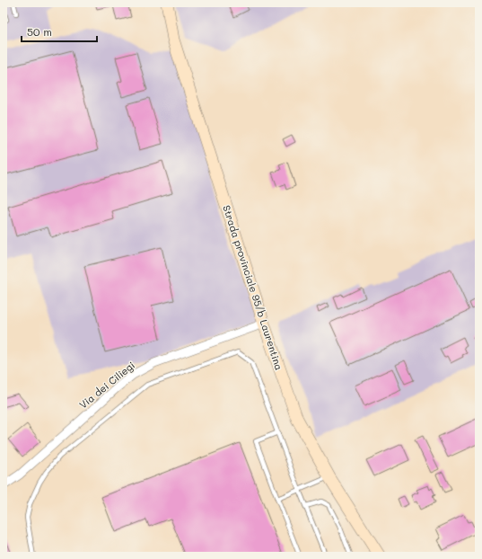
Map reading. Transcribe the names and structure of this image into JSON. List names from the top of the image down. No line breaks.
{"streets":{"main road":["Strada provinciale 95/b Laurentina"],"street":["Via dei Ciliegi"]},"crossings":[["Strada provinciale 95/b Laurentina","Via dei Ciliegi"]],"scale_bar":"50 m"}
